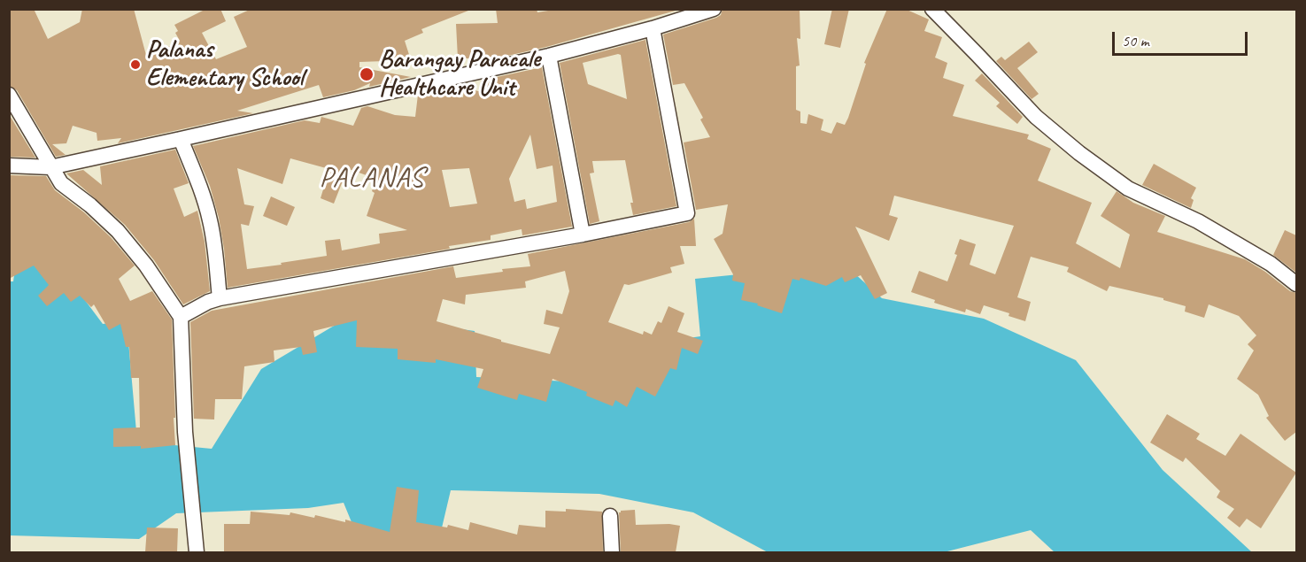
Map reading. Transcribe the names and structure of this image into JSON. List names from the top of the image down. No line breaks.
{"districts":["PALANAS"],"places":["Palanas Elementary School","Barangay Paracale Healthcare Unit"],"scale_bar":"50 m"}
